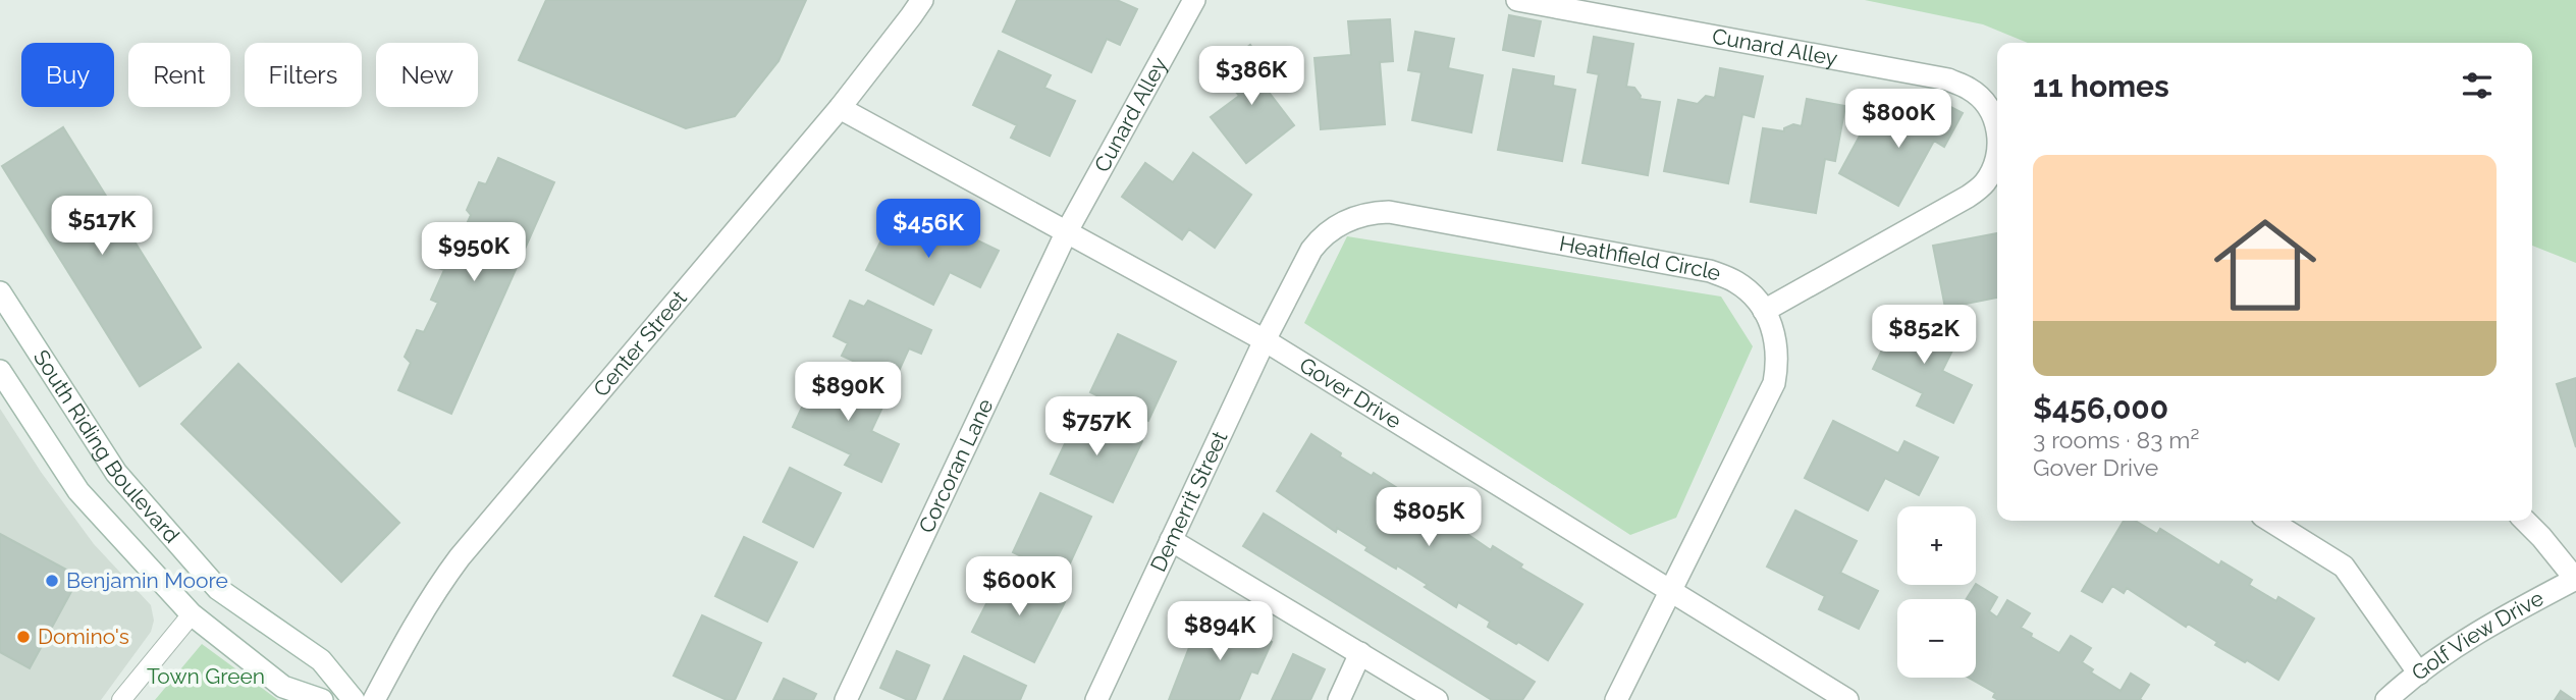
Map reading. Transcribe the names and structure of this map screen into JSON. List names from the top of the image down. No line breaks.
{"streets":{"street":["Cunard Alley","Heathfield Circle","Center Street","Gover Drive","South Riding Boulevard","Corcoran Lane","Demerrit Street","Golf View Drive"]},"crossings":[["Cunard Alley","Heathfield Circle"],["Cunard Alley","Gover Drive"],["Cunard Alley","Corcoran Lane"],["Heathfield Circle","Gover Drive"],["Heathfield Circle","Demerrit Street"],["Center Street","Gover Drive"],["Gover Drive","Corcoran Lane"],["Gover Drive","Demerrit Street"]],"parks":["Town Green"],"places":["Benjamin Moore","Domino's"],"page":{"chip":["Buy","Rent","Filters","New"],"heading":"11 homes","price":["$386K","$800K","$517K","$456K","$950K","$852K","$890K","$757K","$805K","$600K","$894K"],"list":[{"name":"$456,000","note":"3 rooms · 83 m² · Gover Drive"}],"map_buttons":["+","−"]}}
